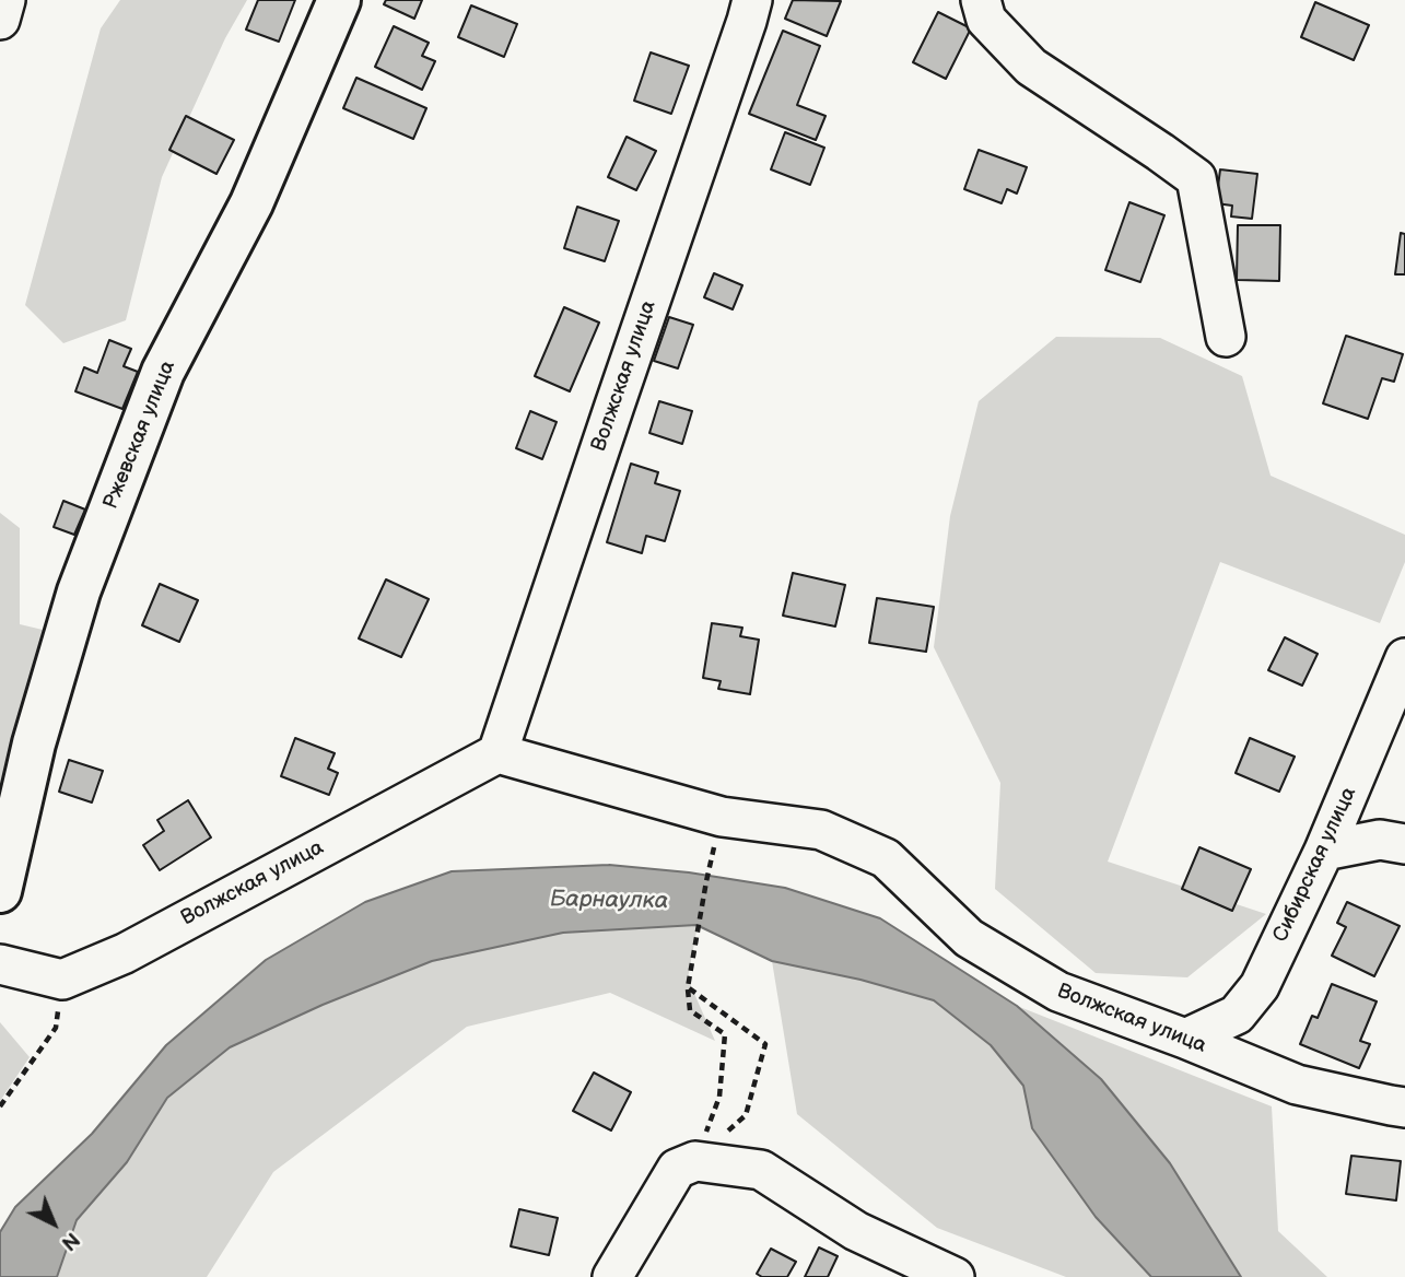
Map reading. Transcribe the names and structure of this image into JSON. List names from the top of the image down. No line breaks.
{"streets":{"main road":["Ржевская улица"],"street":["Волжская улица","Сибирская улица"]},"crossings":[["Волжская улица","Сибирская улица"]],"water":["Барнаулка"],"north":"bottom right"}
